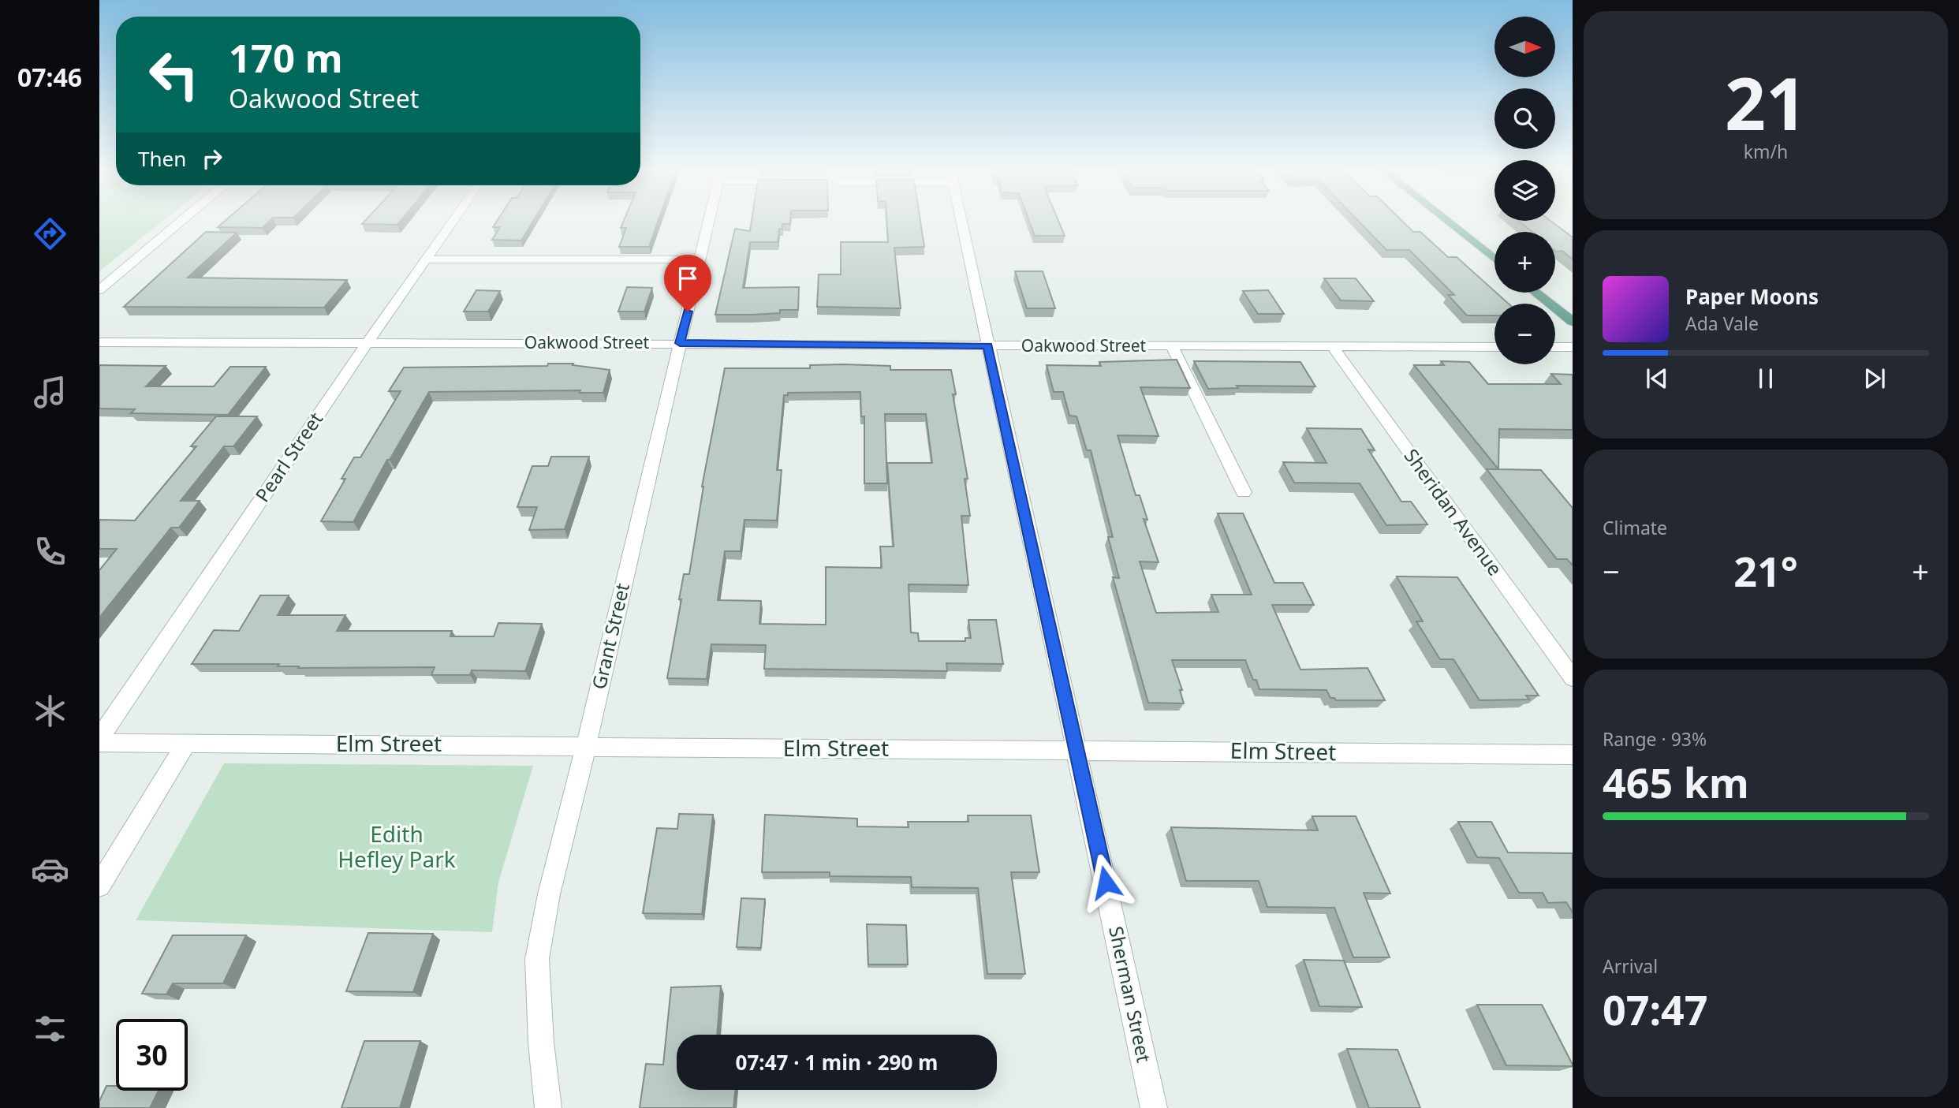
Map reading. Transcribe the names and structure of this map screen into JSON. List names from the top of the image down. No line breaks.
{"streets":{"street":["Oakwood Street","Pearl Street","Sheridan Avenue","Grant Street","Elm Street","Sherman Street"]},"crossings":[["Oakwood Street","Pearl Street"],["Oakwood Street","Sheridan Avenue"],["Oakwood Street","Grant Street"],["Oakwood Street","Sherman Street"],["Grant Street","Elm Street"],["Elm Street","Sherman Street"]],"parks":["Edith Hefley Park"],"north":"right","page":{"tabs":"07:46","tile":[["21","km/h"],"Climate",["Range · 93%","465 km"],["Arrival","07:47"]],"map_buttons":["+","−"],"turn":["170 m","Oakwood Street"],"then":"Then","song":["Paper Moons","Ada Vale"],"heat":["−","21°","+"],"limit":"30","trip":"07:47 · 1 min · 290 m"}}
